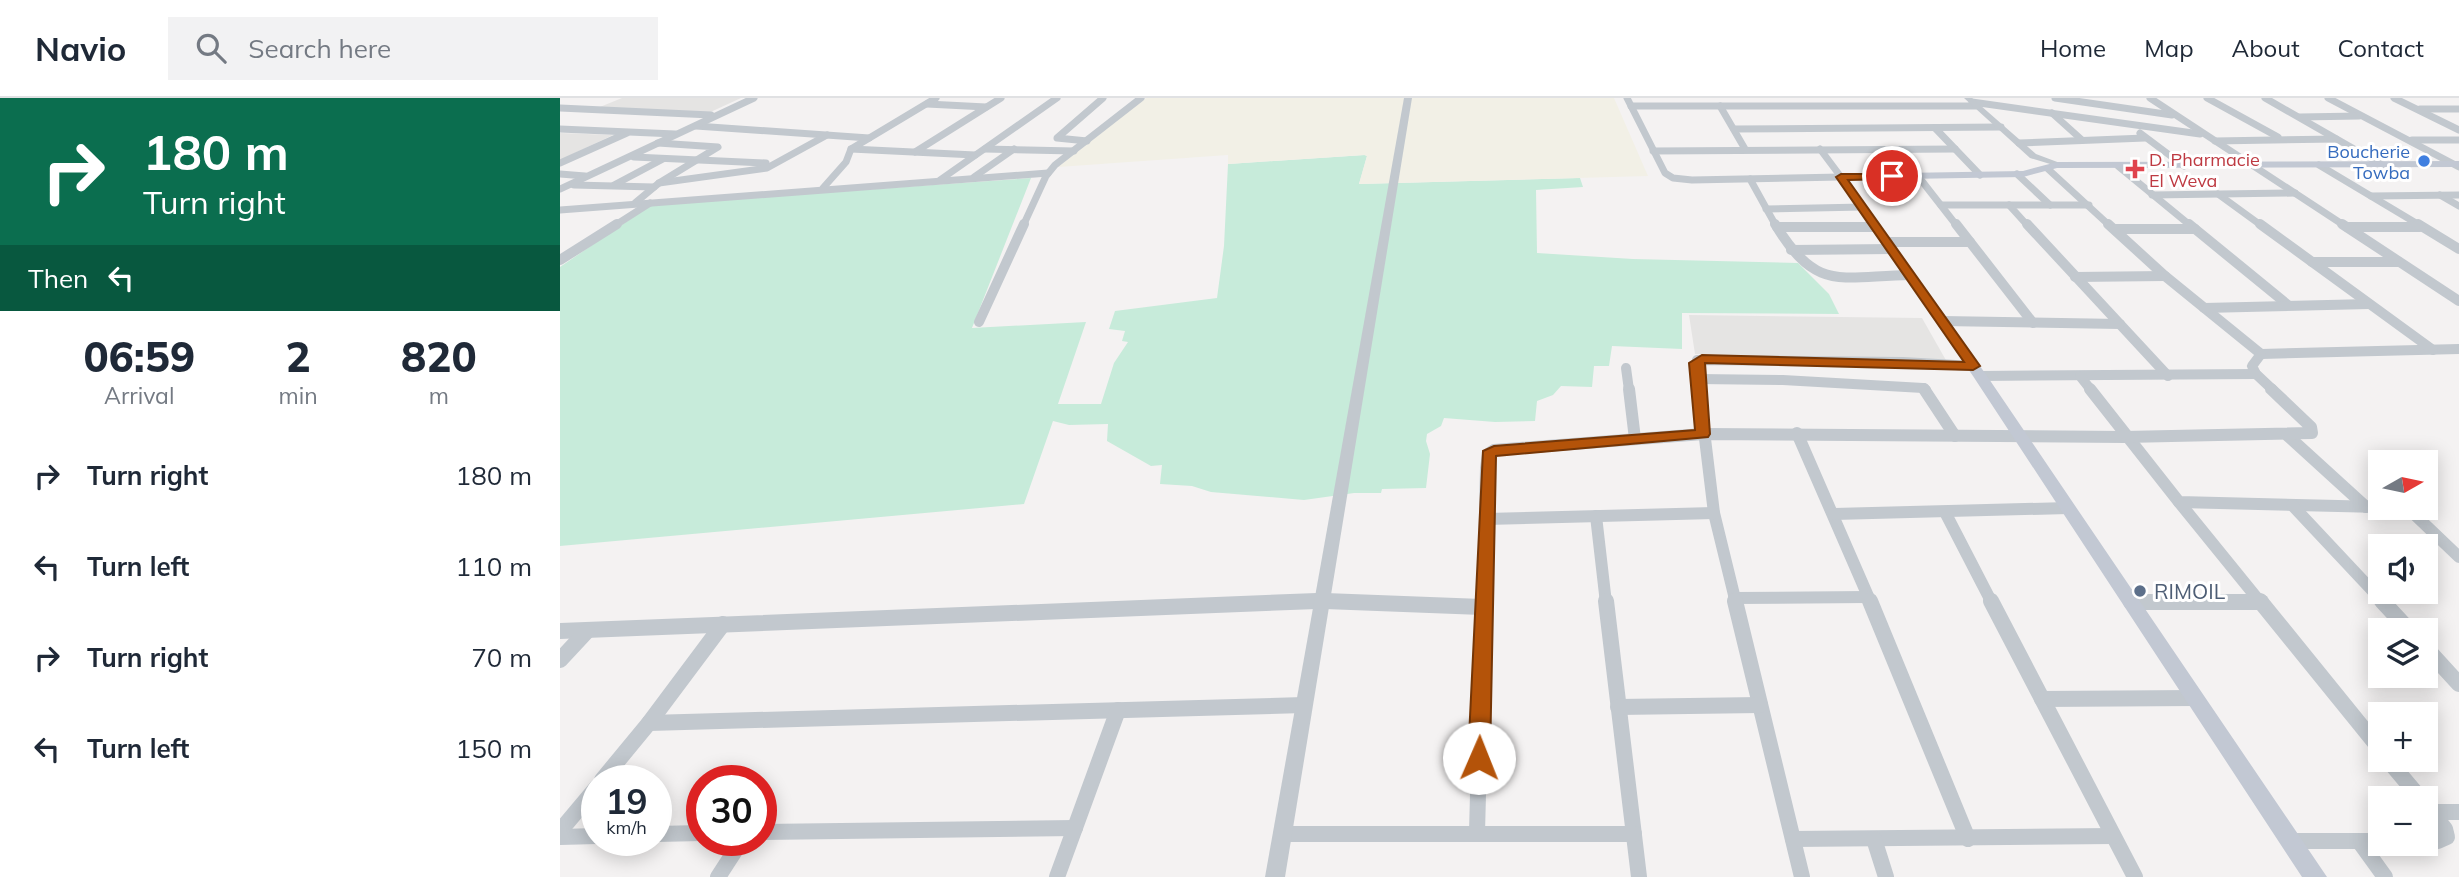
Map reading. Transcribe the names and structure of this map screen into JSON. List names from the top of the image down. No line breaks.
{"places":{"other":["Boucherie Towba","RIMOIL"],"health":["D. Pharmacie El Weva"]},"north":"right","page":{"header":"Navio","search":"Search here","nav":["Home","Map","About","Contact"],"turn":["180 m","Turn right"],"then":"Then","eta":["06:59","Arrival","2","min","820","m"],"list":[{"name":"Turn right","value":"180 m"},{"name":"Turn left","value":"110 m"},{"name":"Turn right","value":"70 m"},{"name":"Turn left","value":"150 m"}],"map_buttons":["+","−"],"speed":"19 km/h","limit":"30"}}
